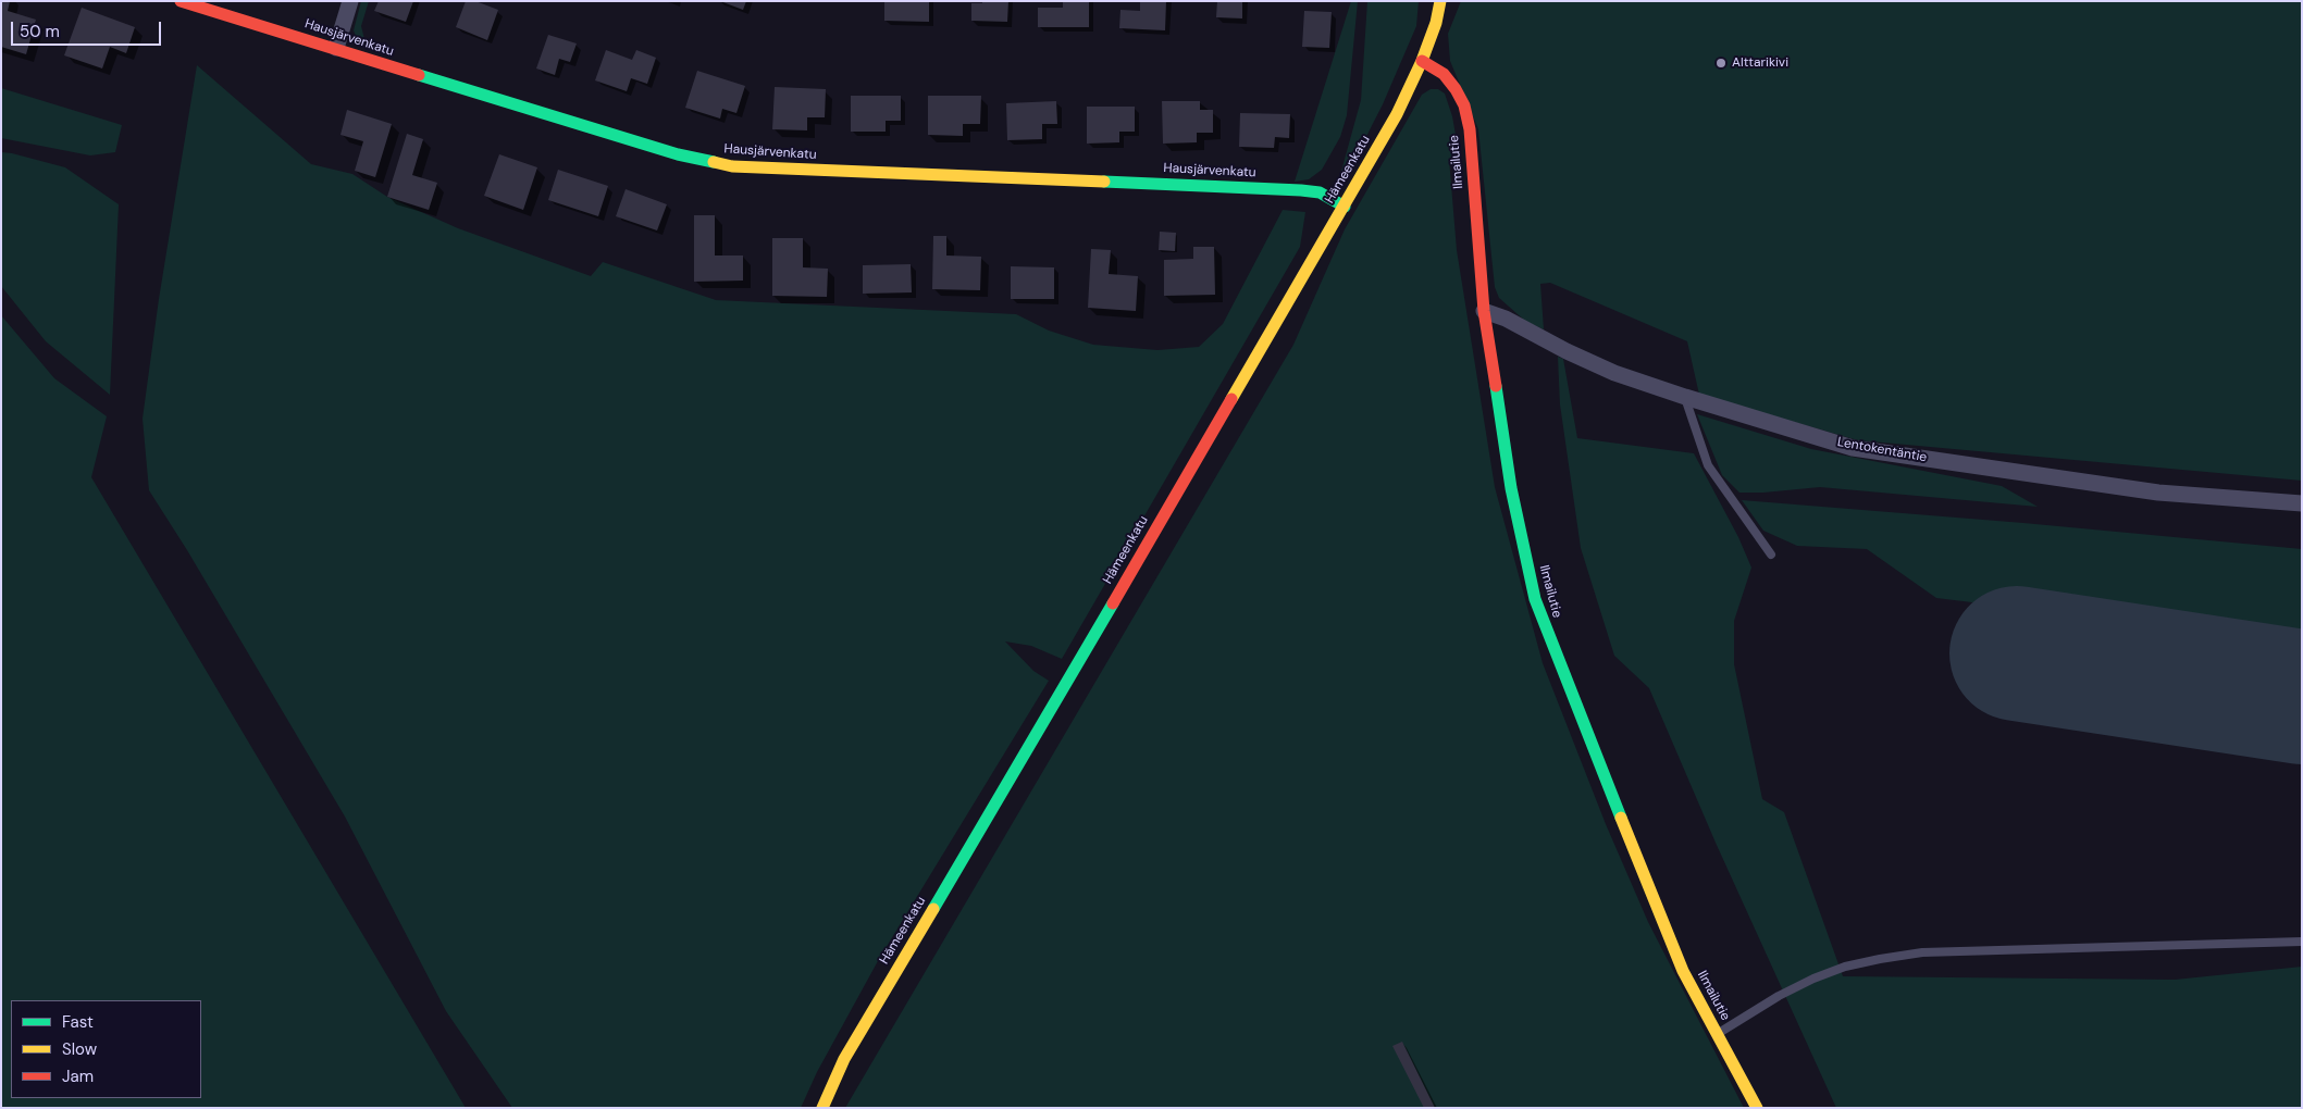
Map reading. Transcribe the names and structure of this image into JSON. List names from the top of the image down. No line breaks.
{"streets":{"street":["Hausjärvenkatu","Ilmailutie","Hämeenkatu","Lentokentäntie"]},"crossings":[["Hausjärvenkatu","Hämeenkatu"],["Ilmailutie","Hämeenkatu"],["Ilmailutie","Lentokentäntie"]],"places":["Alttarikivi"],"legend":["Fast","Slow","Jam"],"scale_bar":"50 m"}
